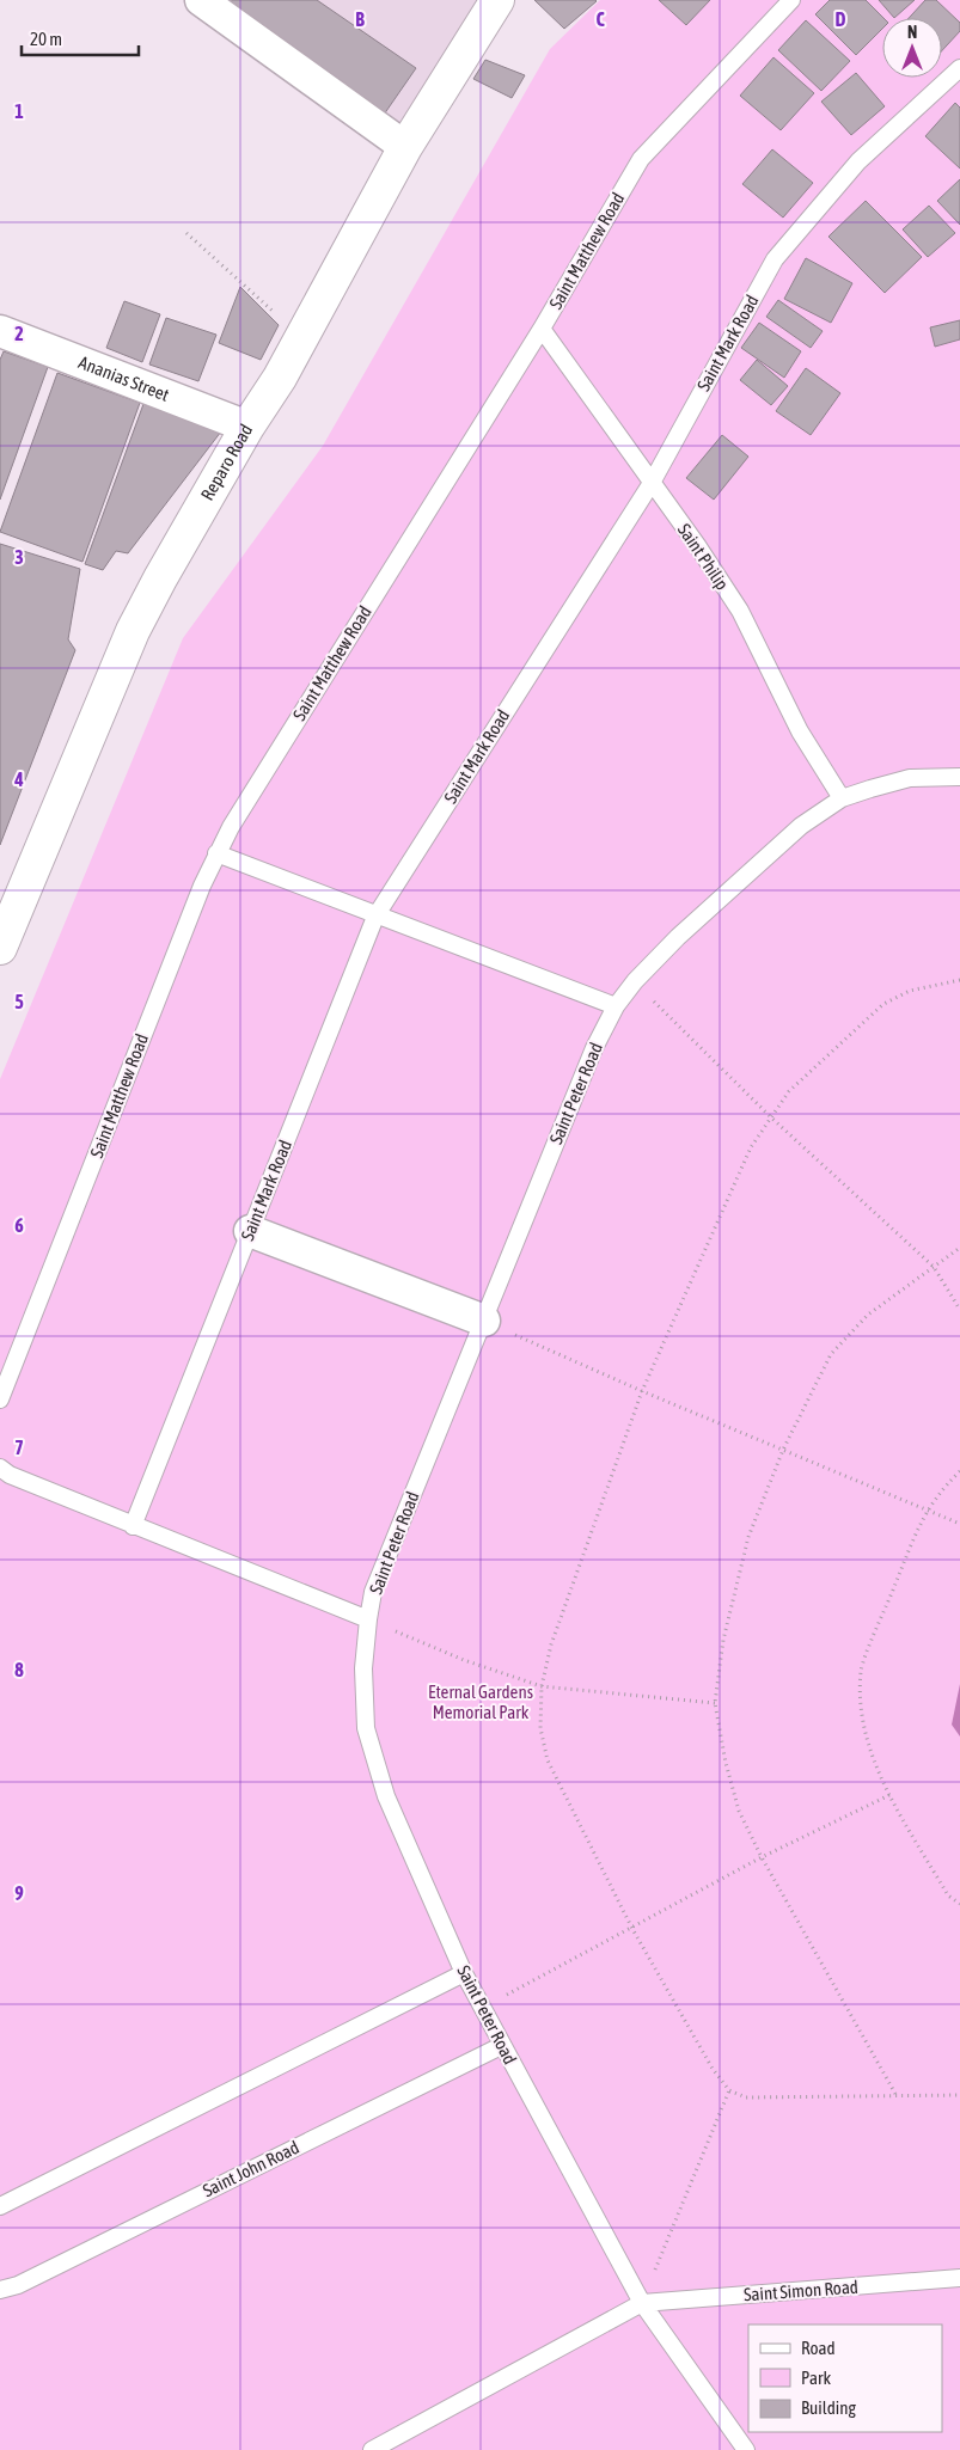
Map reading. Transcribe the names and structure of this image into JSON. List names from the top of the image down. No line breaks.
{"streets":{"street":["Ananias Street","Reparo Road"],"lane":["Saint Matthew Road","Saint Mark Road","Saint Philip","Saint Peter Road","Saint John Road","Saint Simon Road"]},"crossings":[["Saint Matthew Road","Saint Philip"],["Saint Mark Road","Saint Philip"],["Ananias Street","Reparo Road"],["Saint Philip","Saint Peter Road"],["Saint Peter Road","Saint John Road"],["Saint Peter Road","Saint Simon Road"]],"parks":["Eternal Gardens Memorial Park"],"legend":["Road","Park","Building"],"scale_bar":"20 m","north":"top","grid":{"columns":["B","C","D"],"rows":["1","2","3","4","5","6","7","8","9"]}}
